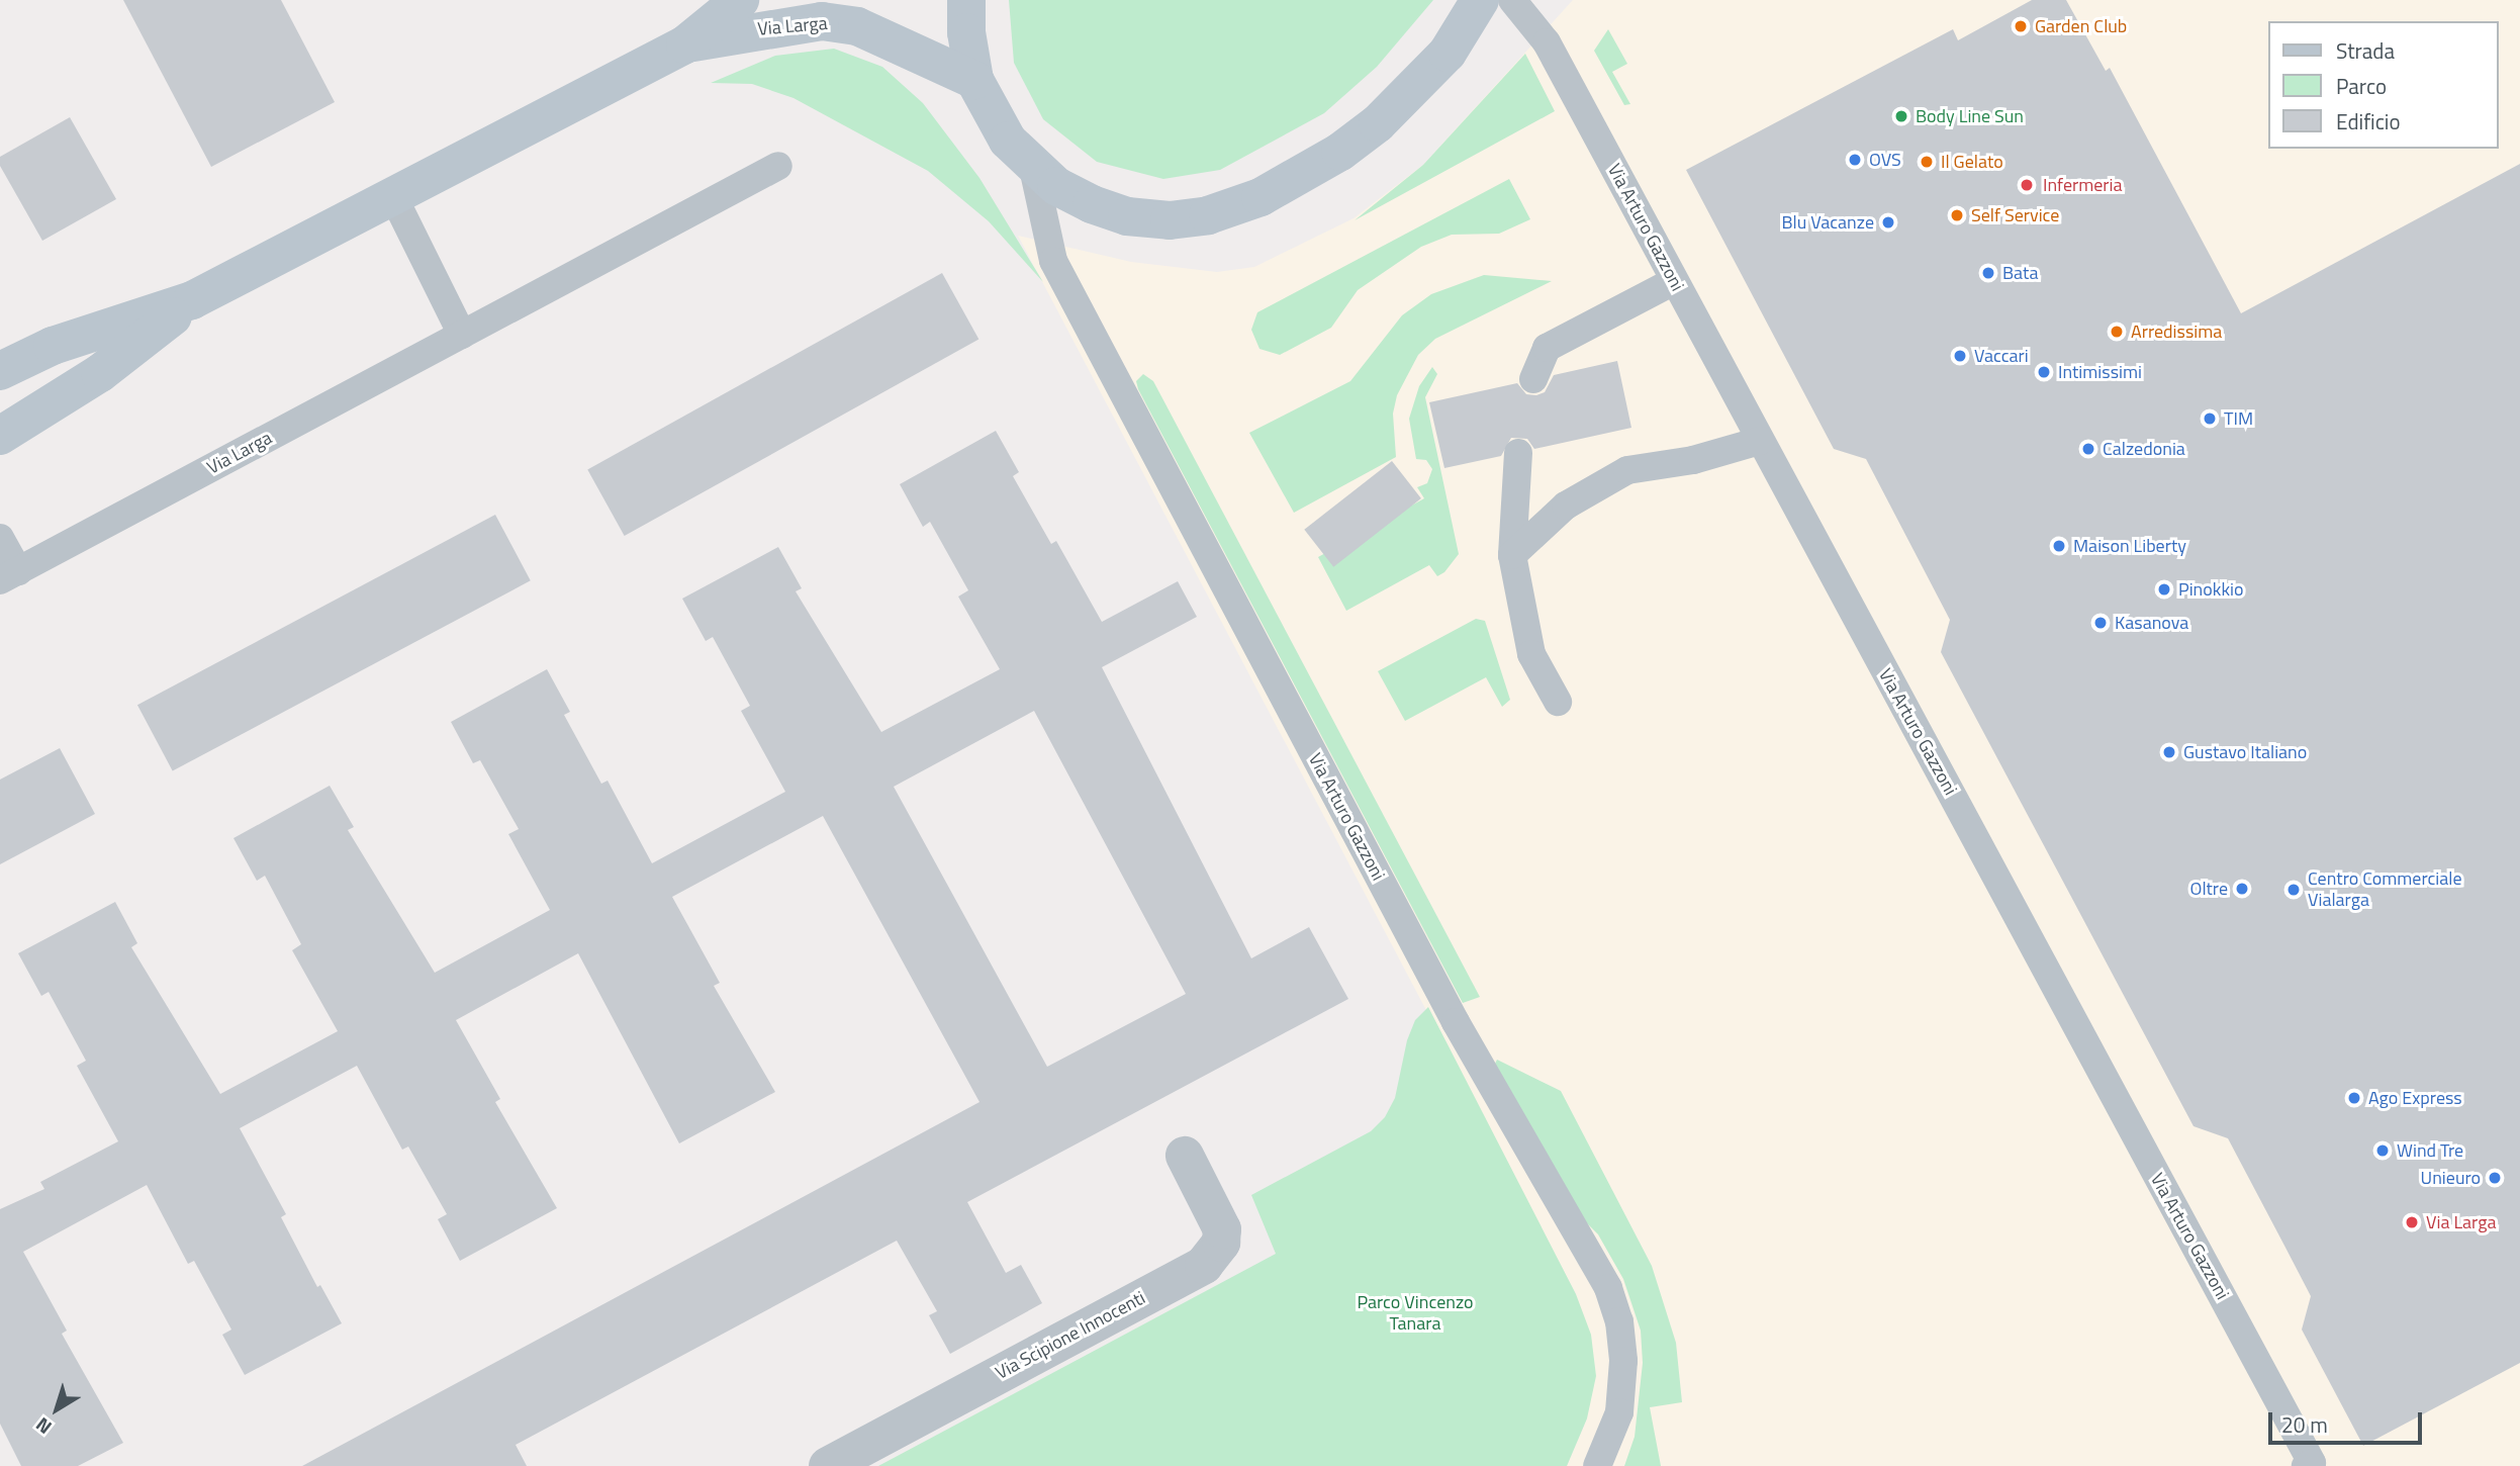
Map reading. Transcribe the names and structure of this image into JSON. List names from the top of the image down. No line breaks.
{"streets":{"main road":["Via Larga"],"street":["Via Scipione Innocenti"],"lane":["Via Arturo Gazzoni"]},"parks":["Parco Vincenzo Tanara"],"places":["Garden Club","Body Line Sun","OVS","Il Gelato","Infermeria","Self Service","Blu Vacanze","Bata","Arredissima","Vaccari","Intimissimi","TIM","Calzedonia","Maison Liberty","Pinokkio","Kasanova","Gustavo Italiano","Oltre","Centro Commerciale Vialarga","Ago Express","Wind Tre","Unieuro","Via Larga"],"legend":["Strada","Parco","Edificio"],"scale_bar":"20 m","north":"bottom left"}
